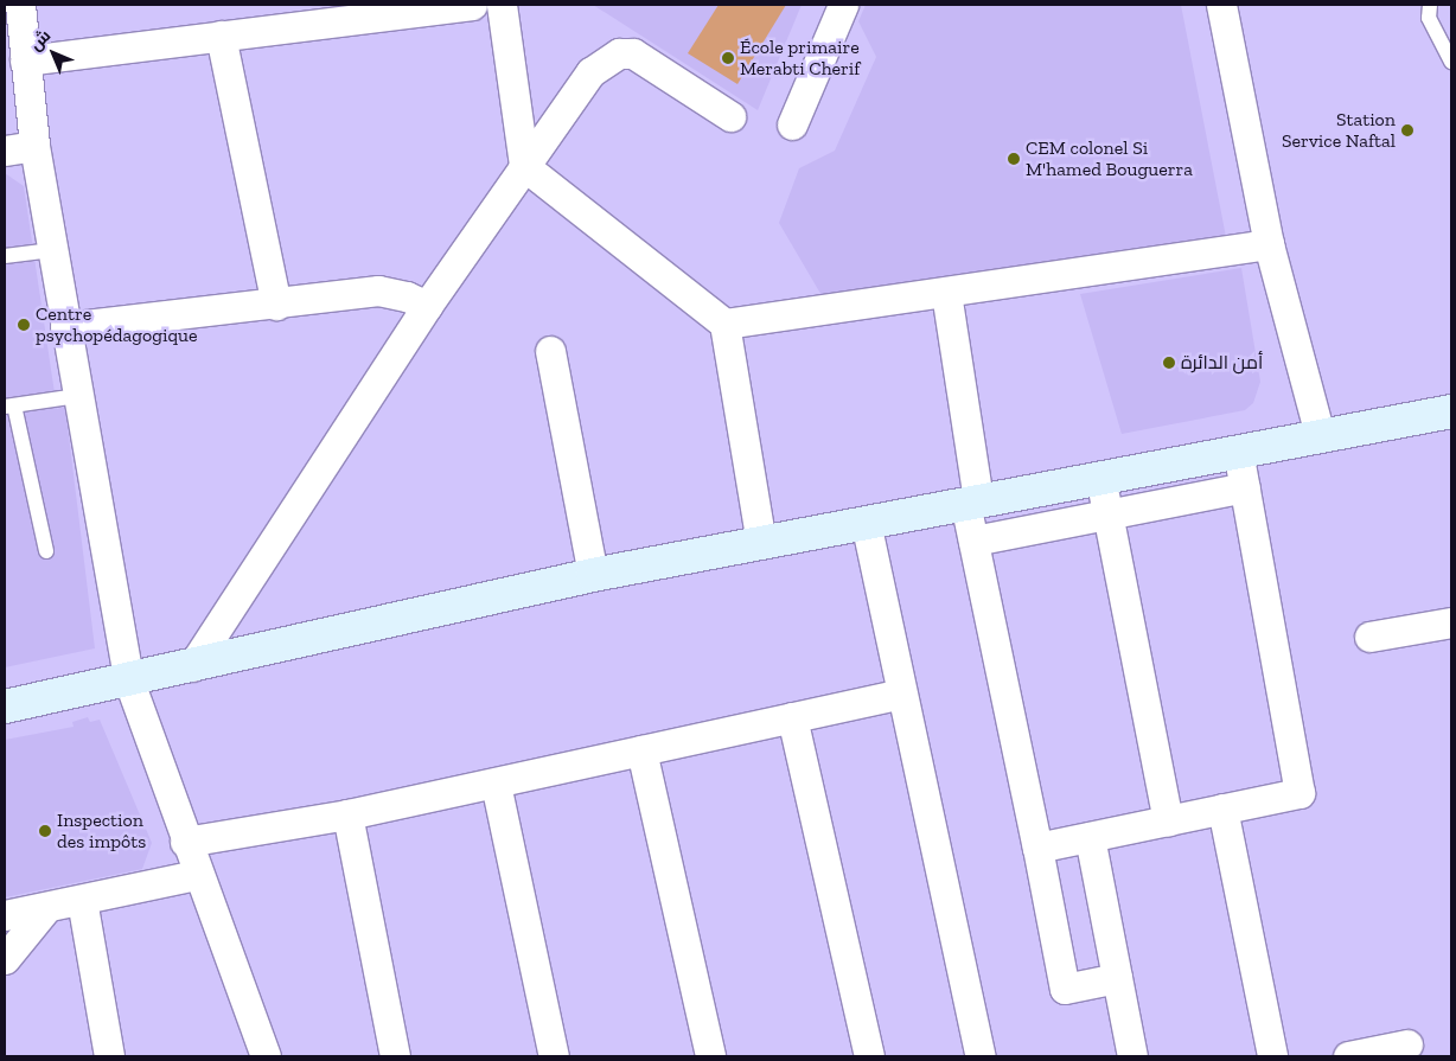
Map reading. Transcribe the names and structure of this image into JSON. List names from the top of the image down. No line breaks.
{"places":["École primaire Merabti Cherif","Station Service Naftal","CEM colonel Si M'hamed Bouguerra","Centre psychopédagogique","أمن الدائرة","Inspection des impôts"],"north":"top left"}
